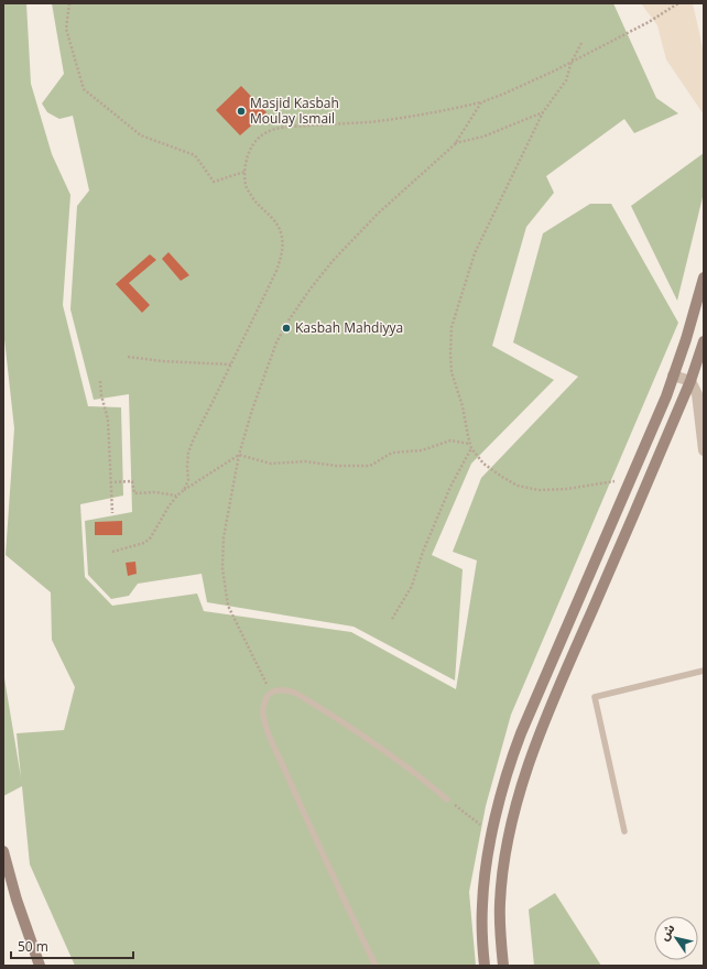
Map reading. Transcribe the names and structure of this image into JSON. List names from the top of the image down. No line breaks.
{"places":["Masjid Kasbah Moulay Ismail","Kasbah Mahdiyya"],"scale_bar":"50 m","north":"top left"}
